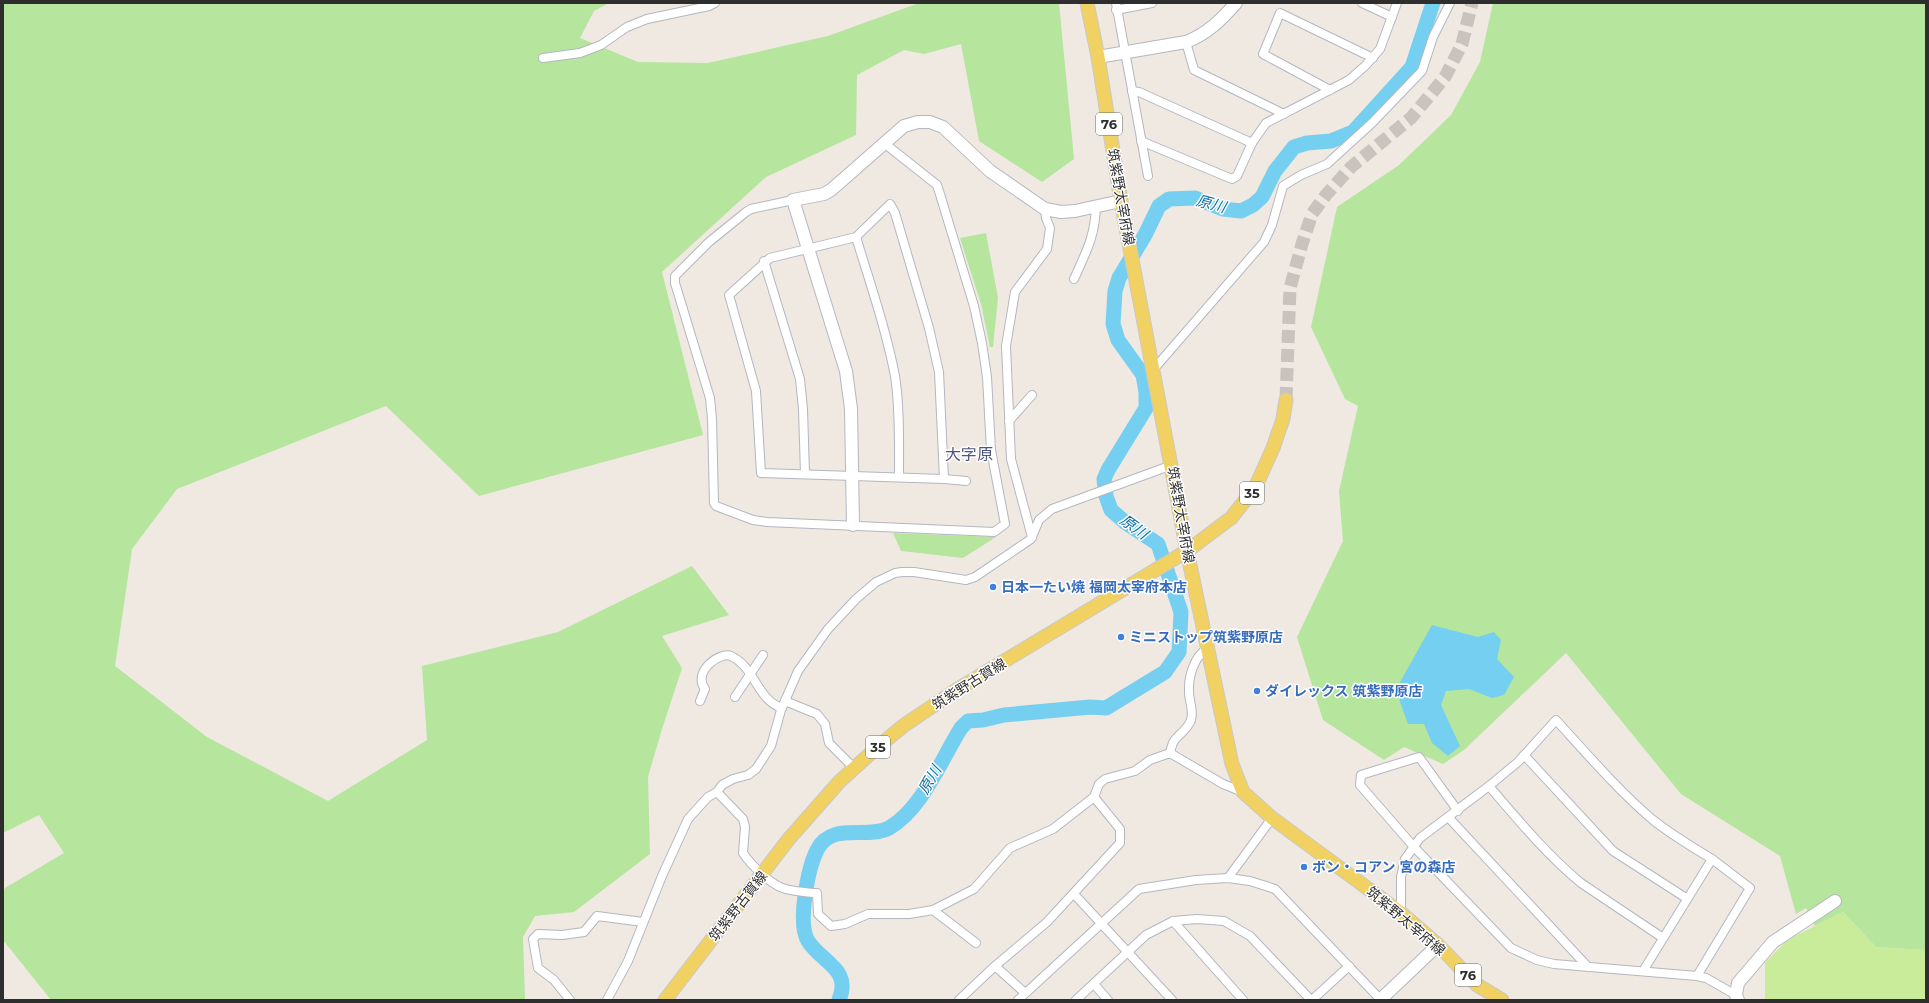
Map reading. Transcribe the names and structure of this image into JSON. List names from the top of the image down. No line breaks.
{"streets":{"main road":["76","筑紫野太宰府線","35","筑紫野古賀線"]},"crossings":[["筑紫野太宰府線","筑紫野古賀線"]],"districts":["大字原"],"water":["原川"],"places":["日本一たい焼 福岡太宰府本店","ミニストップ筑紫野原店","ダイレックス 筑紫野原店","ボン・コアン 宮の森店"]}
